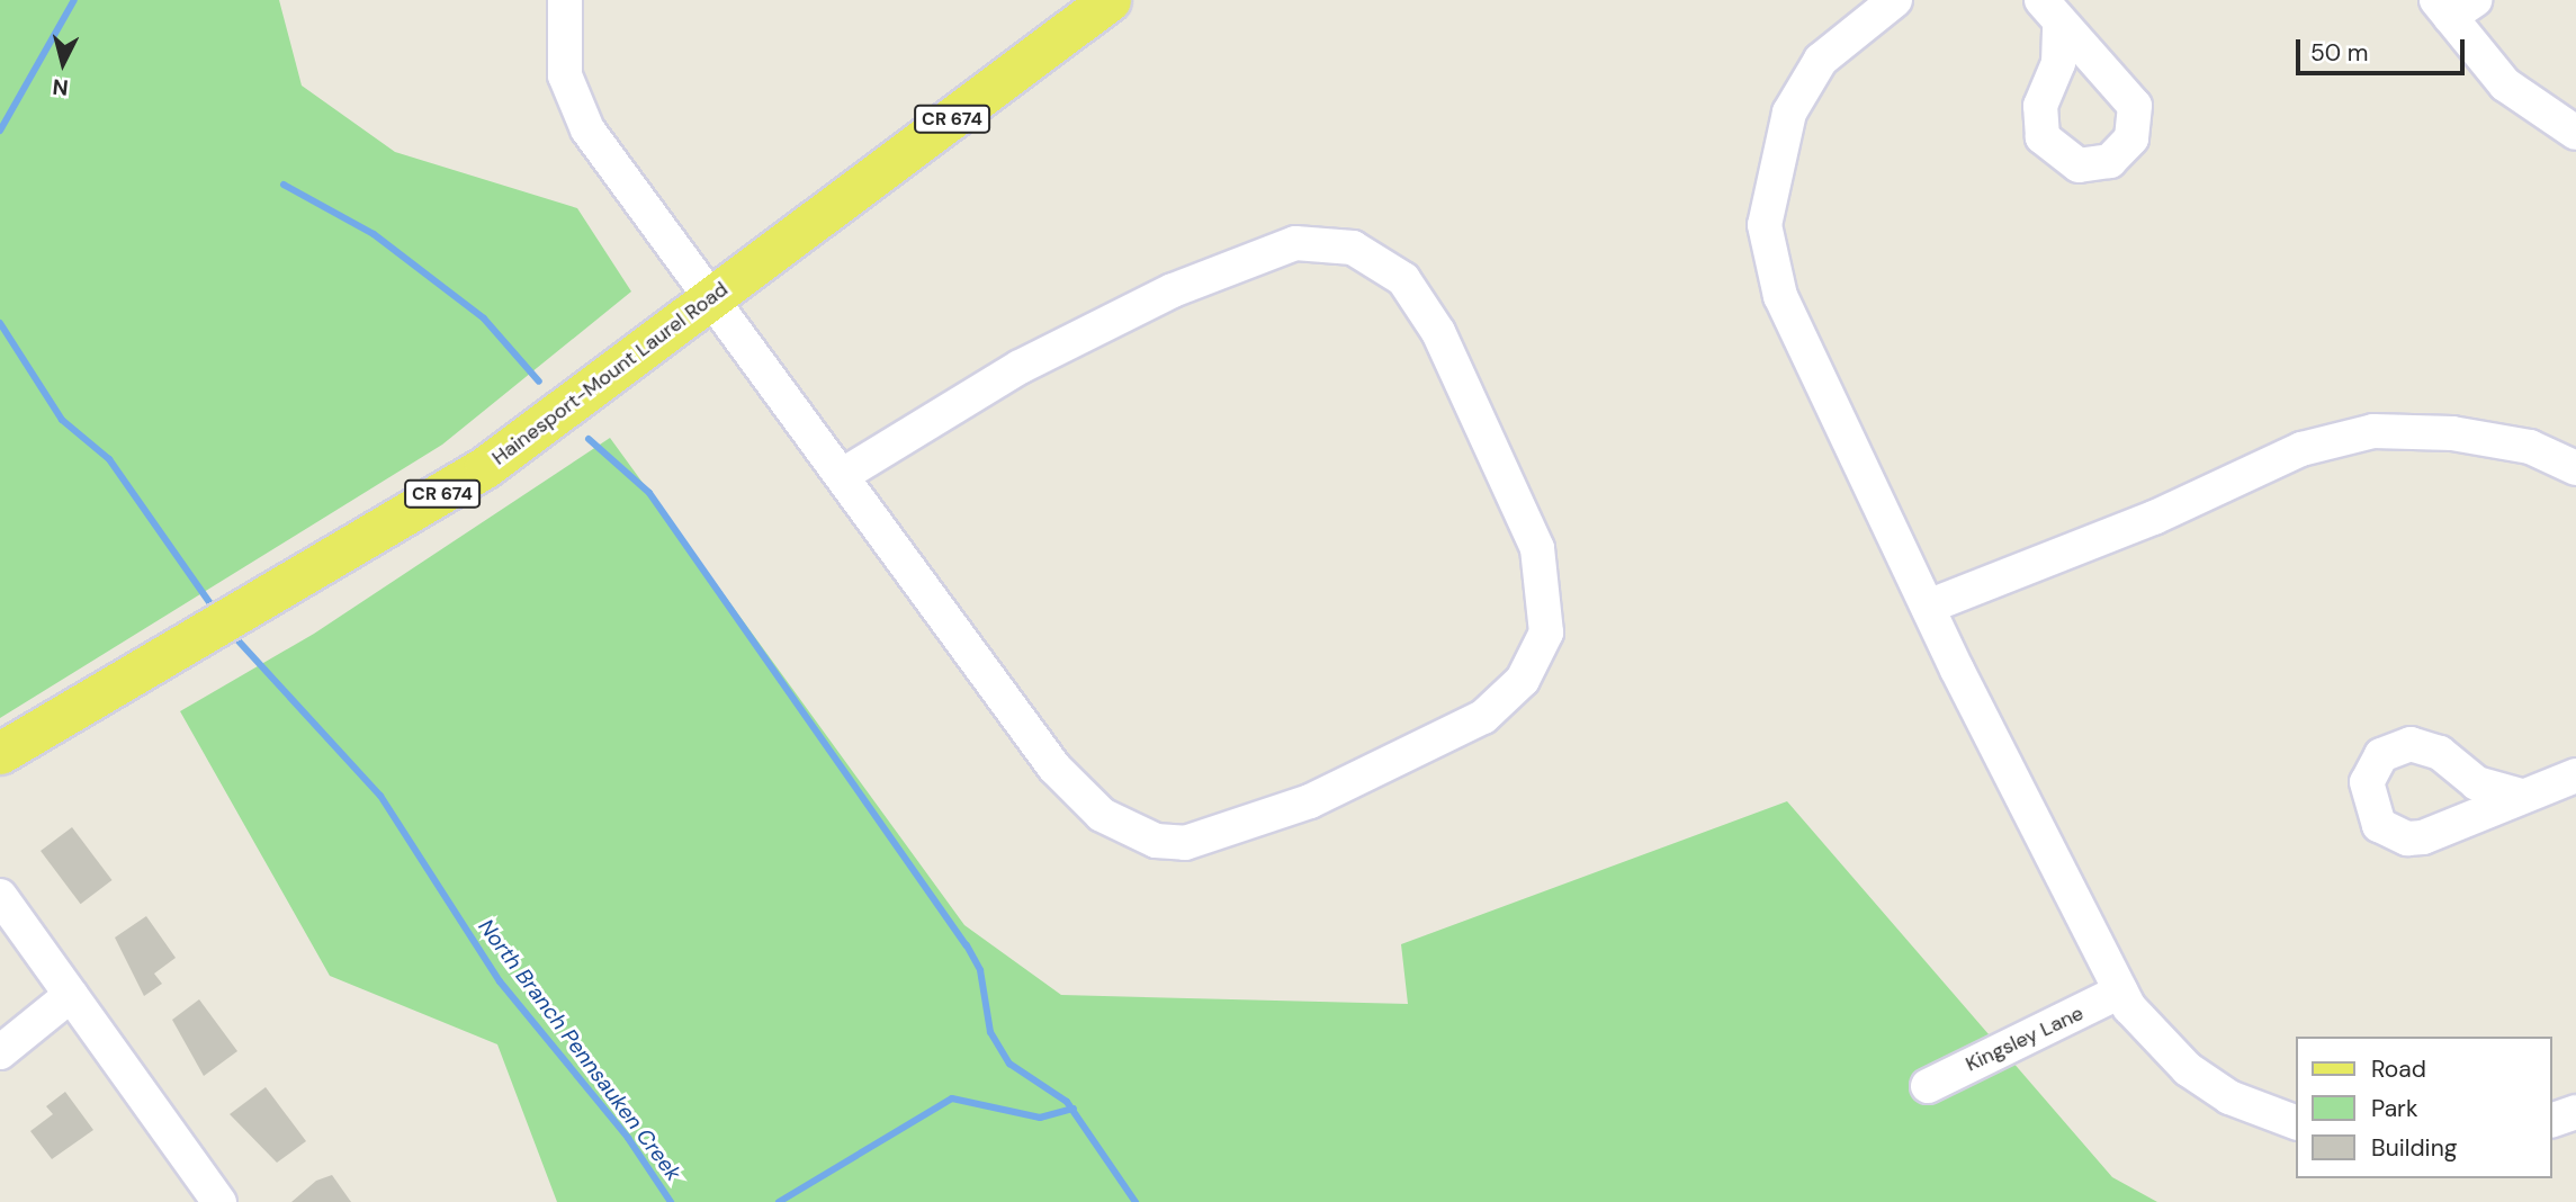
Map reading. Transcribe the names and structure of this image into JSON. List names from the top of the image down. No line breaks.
{"streets":{"main road":["CR 674","Hainesport-Mount Laurel Road"],"street":["Kingsley Lane"]},"water":["North Branch Pennsauken Creek"],"legend":["Road","Park","Building"],"scale_bar":"50 m","north":"bottom"}
